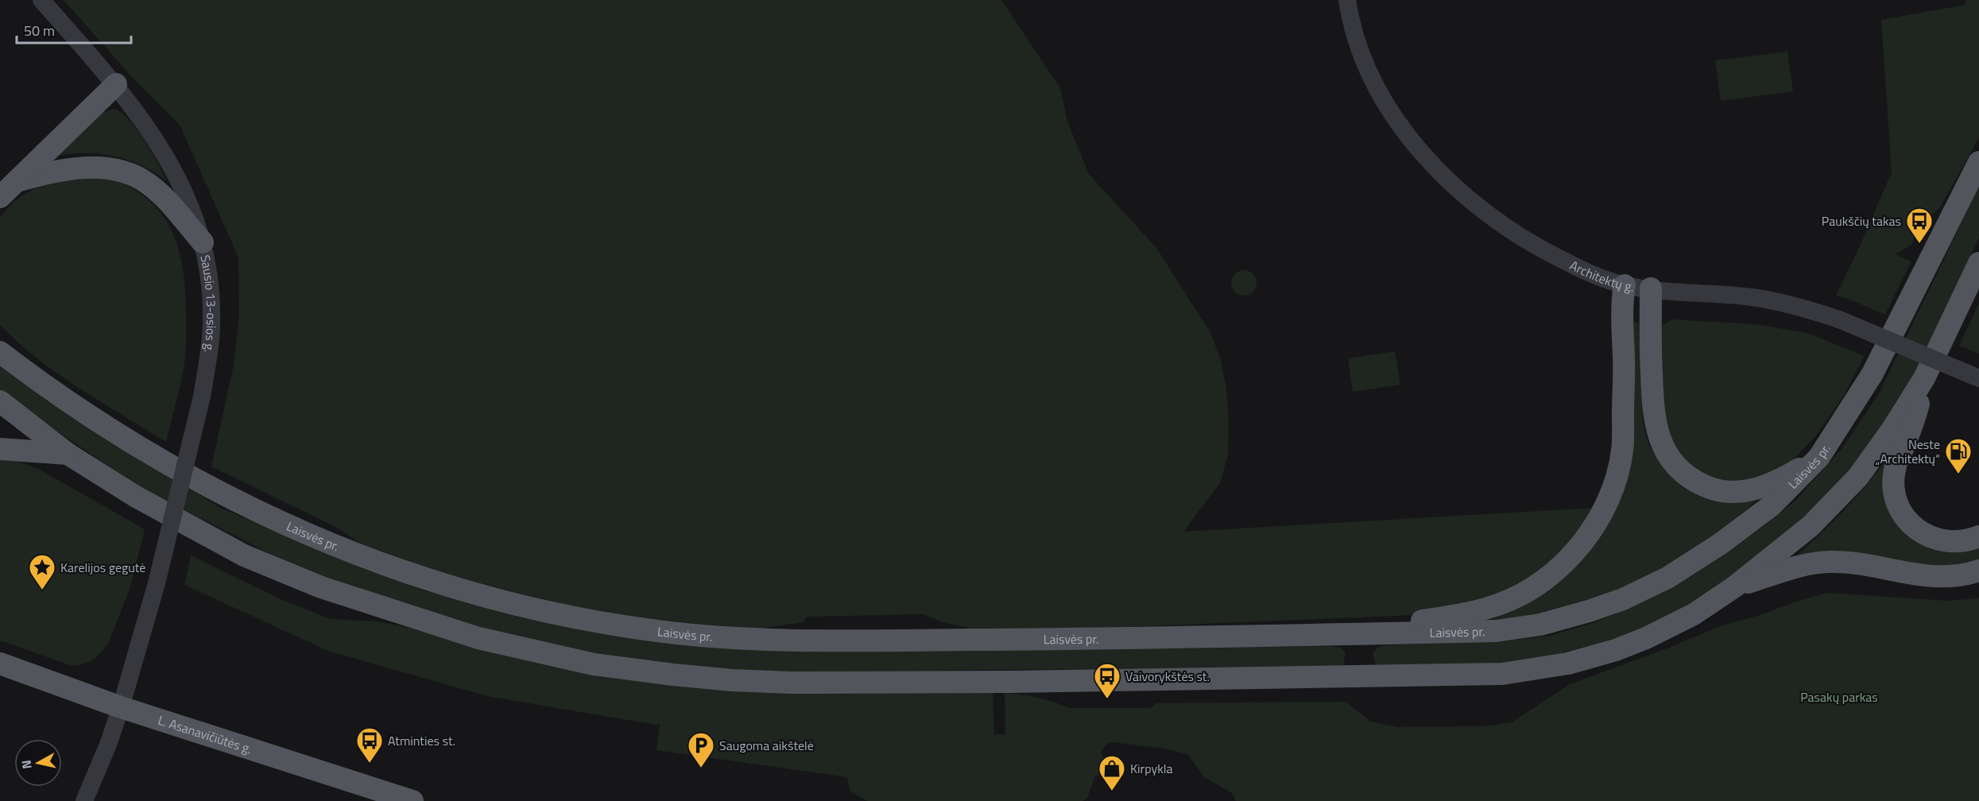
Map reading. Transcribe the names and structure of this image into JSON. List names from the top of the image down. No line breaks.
{"streets":{"main road":["Laisvės pr.","L. Asanavičiūtės g."],"street":["Architektų g.","Sausio 13-osios g."]},"crossings":[["Sausio 13-osios g.","L. Asanavičiūtės g."]],"parks":["Pasakų parkas"],"places":{"bus stop":["Paukščių takas","Vaivorykštės st.","Atminties st."],"fuel station":["Neste „Architektų“"],"place":["Karelijos gegutė"],"parking":["Saugoma aikštelė"],"shop":["Kirpykla"]},"scale_bar":"50 m","north":"left"}
